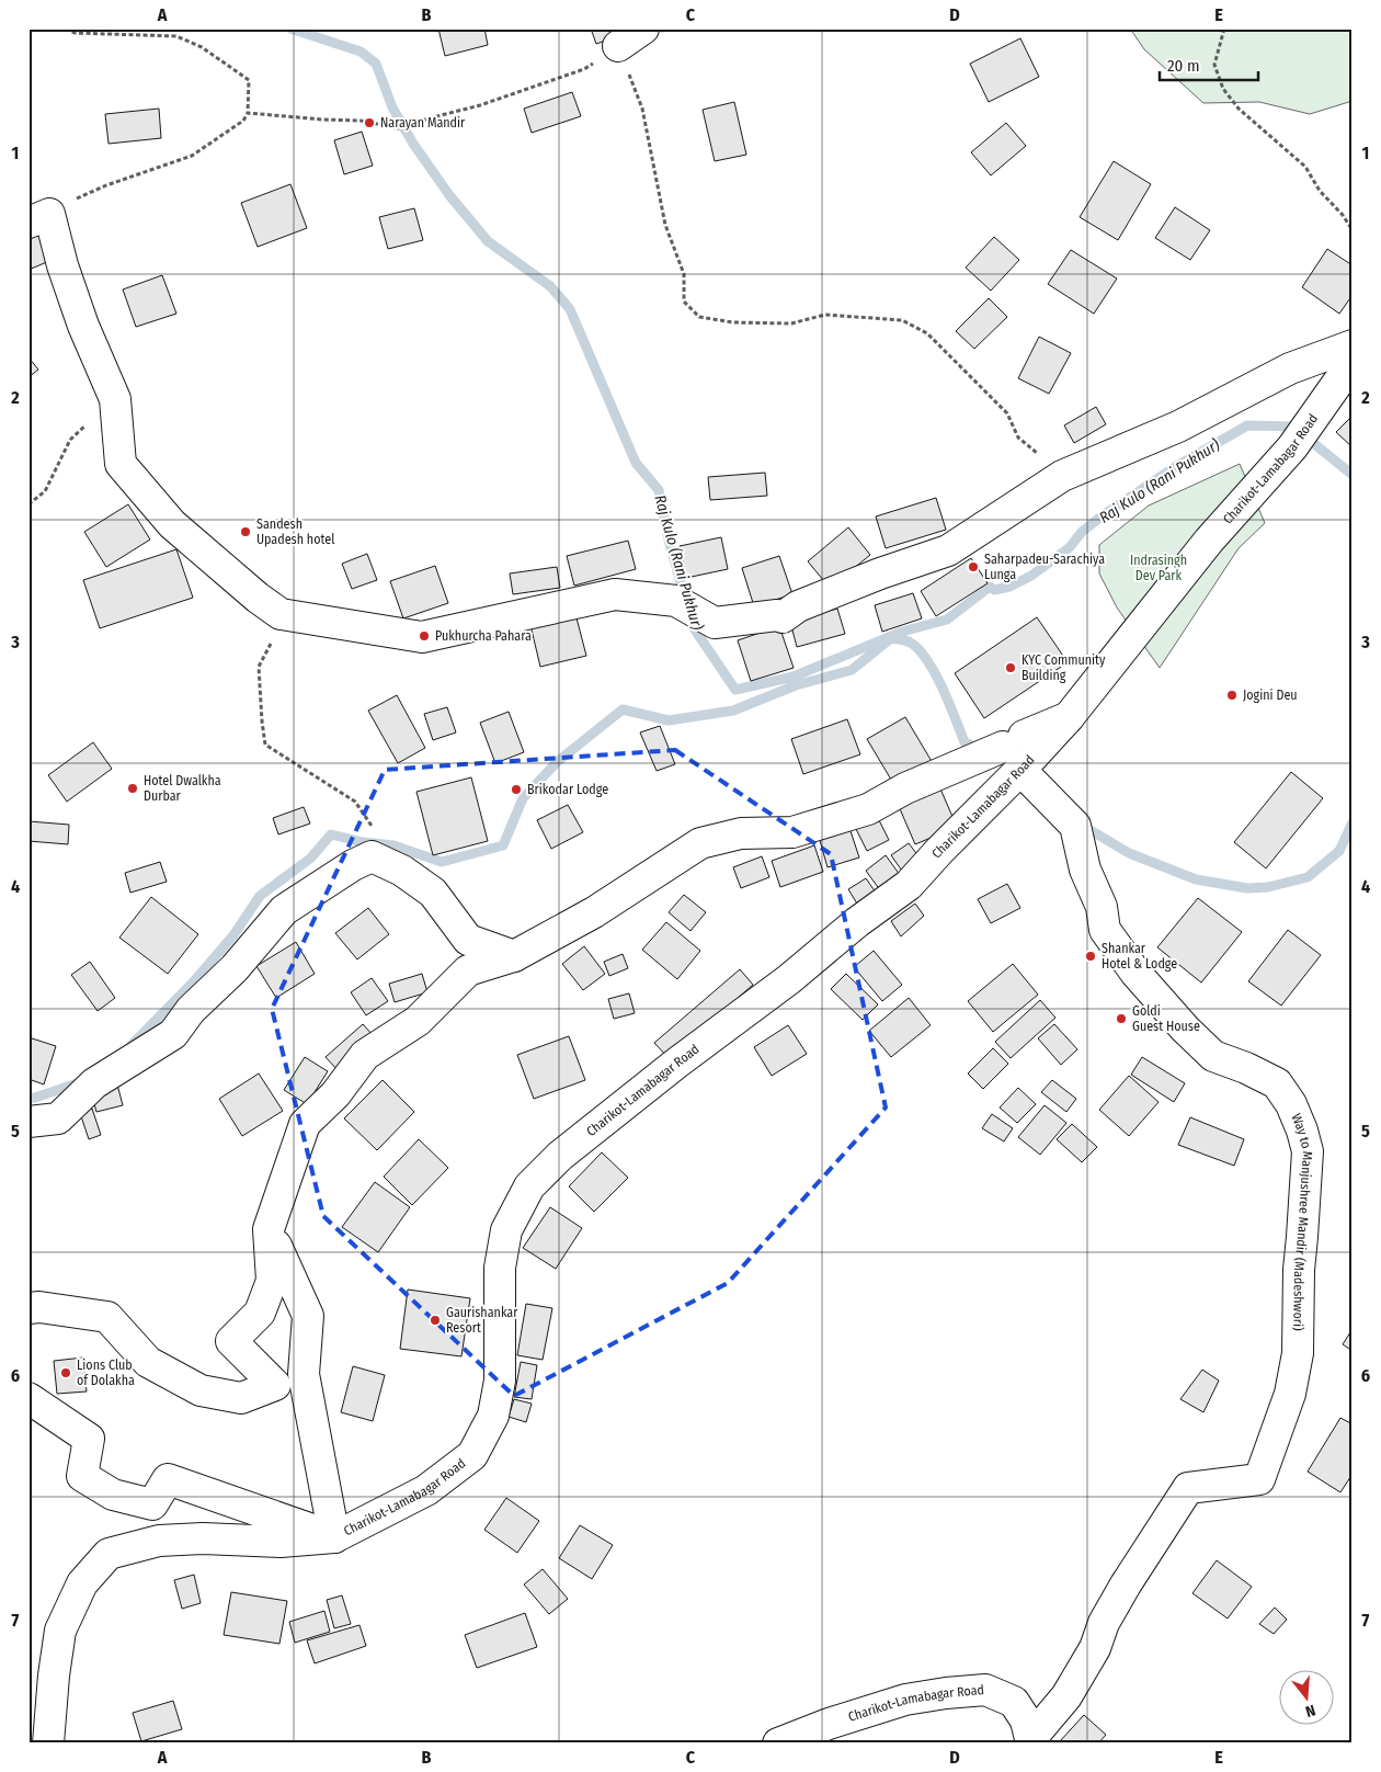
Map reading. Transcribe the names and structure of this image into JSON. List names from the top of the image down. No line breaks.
{"streets":{"street":["Charikot-Lamabagar Road","Way to Manjushree Mandir (Madeshwori)"]},"crossings":[["Charikot-Lamabagar Road","Way to Manjushree Mandir (Madeshwori)"]],"water":["Raj Kulo (Rani Pukhur)"],"parks":["Indrasingh Dev Park"],"places":["Narayan Mandir","Sandesh Upadesh hotel","Saharpadeu-Sarachiya Lunga","Pukhurcha Pahara","KYC Community Building","Jogini Deu","Hotel Dwalkha Durbar","Brikodar Lodge","Shankar Hotel & Lodge","Goldi Guest House","Gaurishankar Resort","Lions Club of Dolakha"],"scale_bar":"20 m","north":"bottom","grid":{"columns":["A","B","C","D","E"],"rows":["1","2","3","4","5","6","7"]}}
